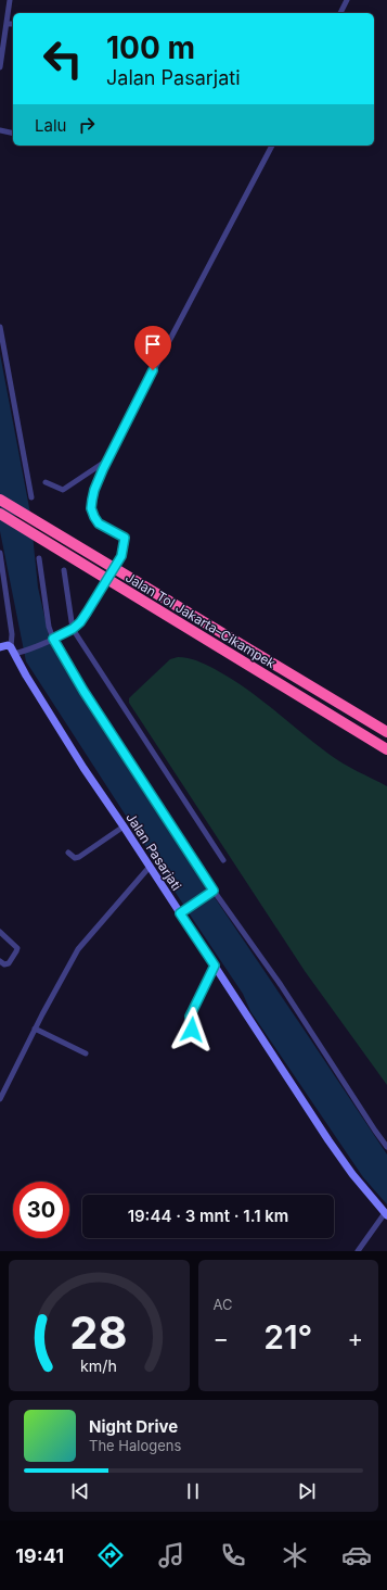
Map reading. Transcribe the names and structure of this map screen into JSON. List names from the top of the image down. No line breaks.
{"streets":{"highway":["Jalan Tol Jakarta–Cikampek"],"main road":["Jalan Pasarjati"]},"page":{"turn":["100 m","Jalan Pasarjati"],"then":"Lalu","limit":"30","trip":"19:44 · 3 mnt · 1.1 km","tile":"AC","heat":["−","21°","+"],"song":["Night Drive","The Halogens"],"tabs":"19:41","gauge":["28","km/h"]}}
